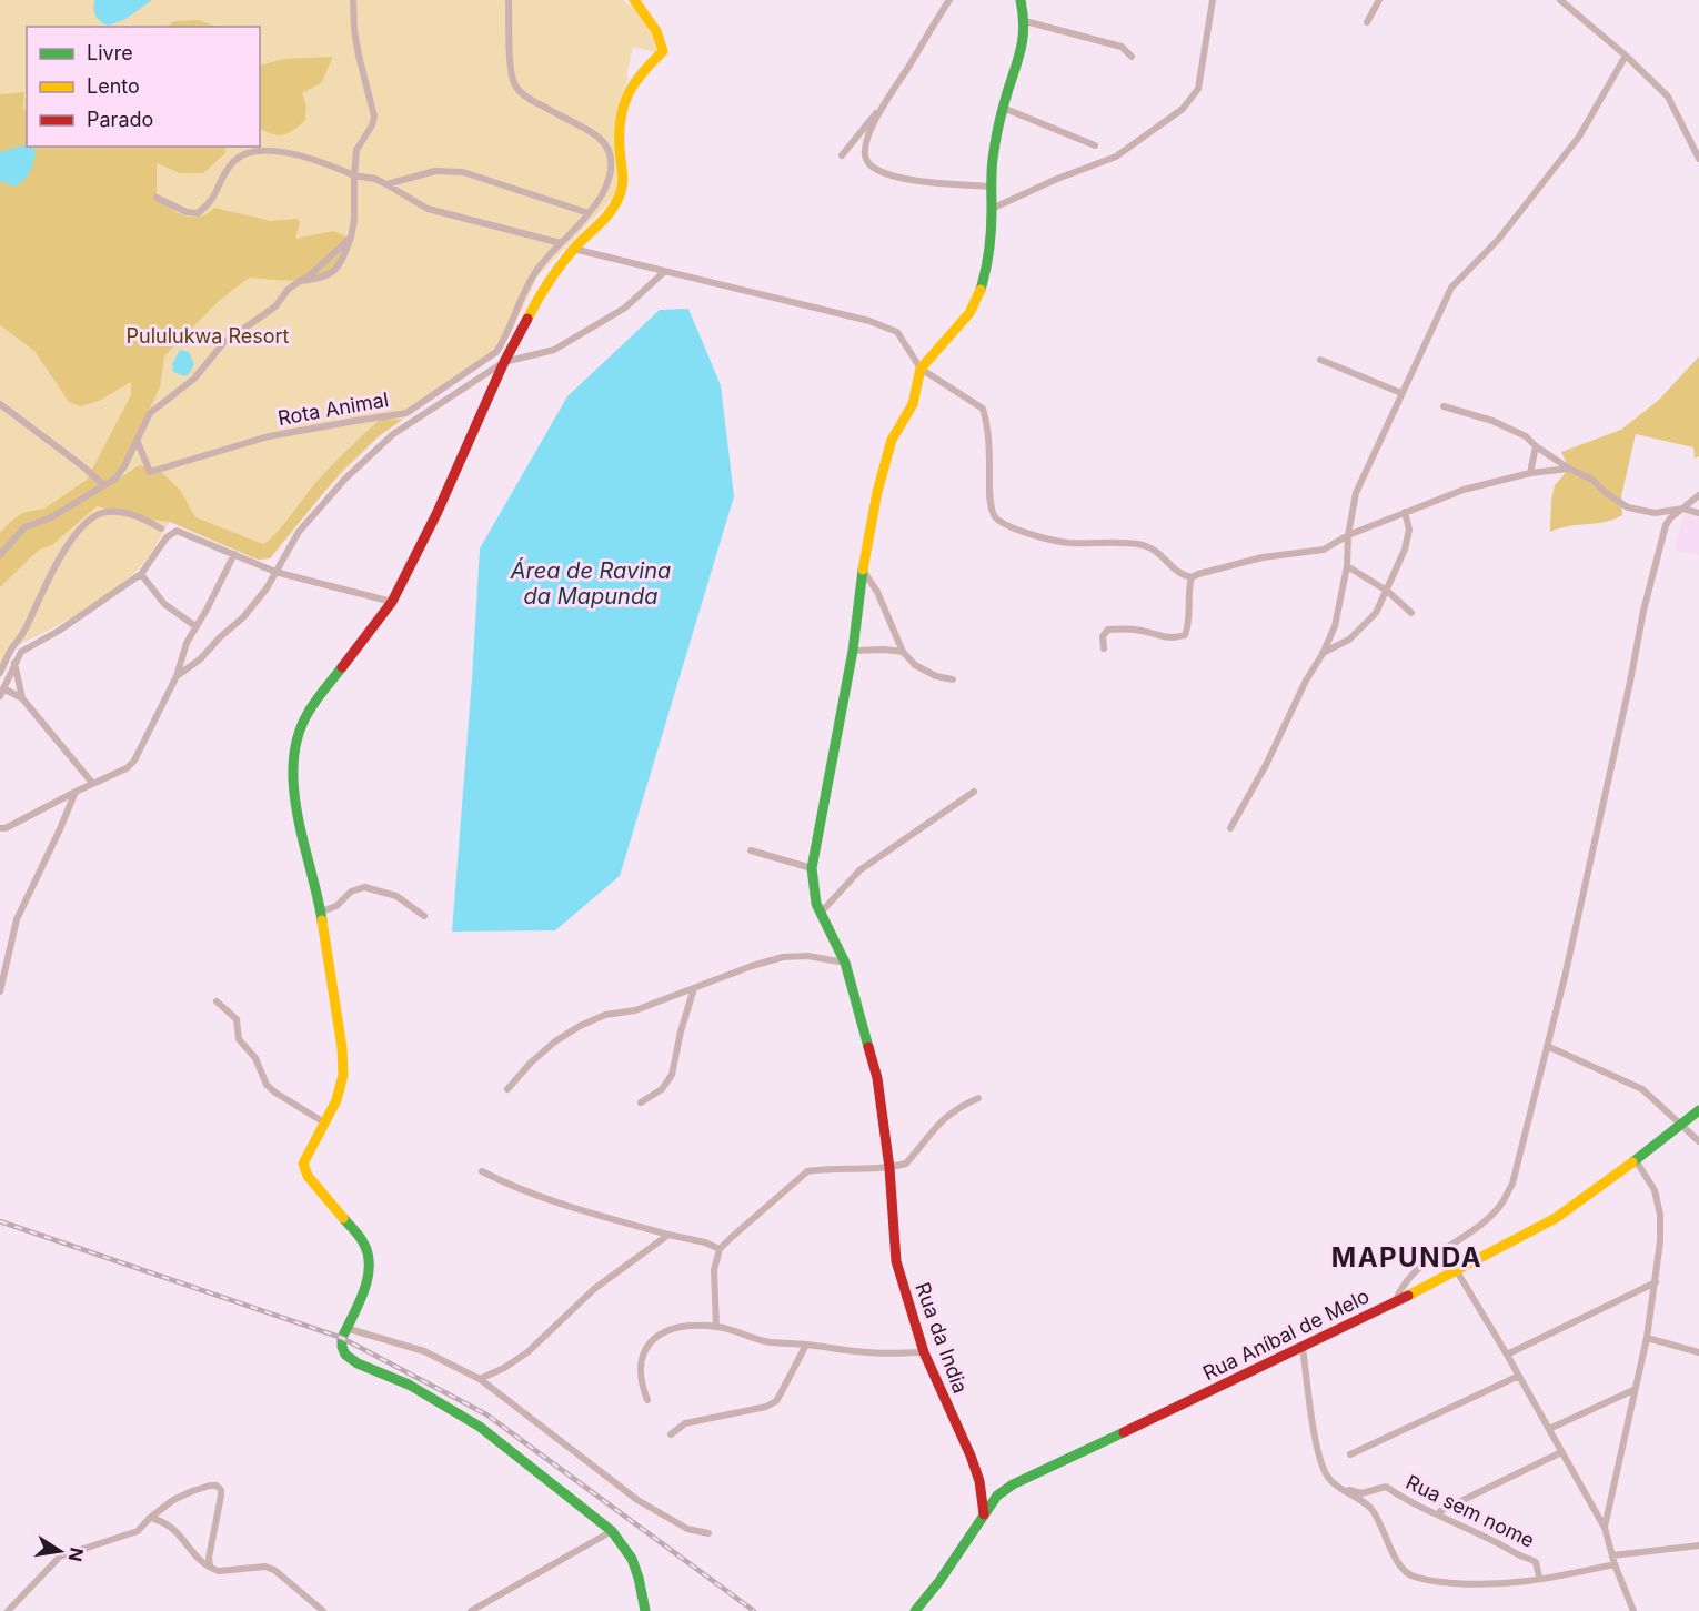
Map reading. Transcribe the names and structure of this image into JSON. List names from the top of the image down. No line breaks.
{"streets":{"street":["Rota Animal","Rua Aníbal de Melo","Rua da India","Rua sem nome"]},"crossings":[["Rua Aníbal de Melo","Rua da India"]],"districts":["MAPUNDA"],"water":["Área de Ravina da Mapunda"],"parks":["Pululukwa Resort"],"legend":["Livre","Lento","Parado"],"north":"right"}
